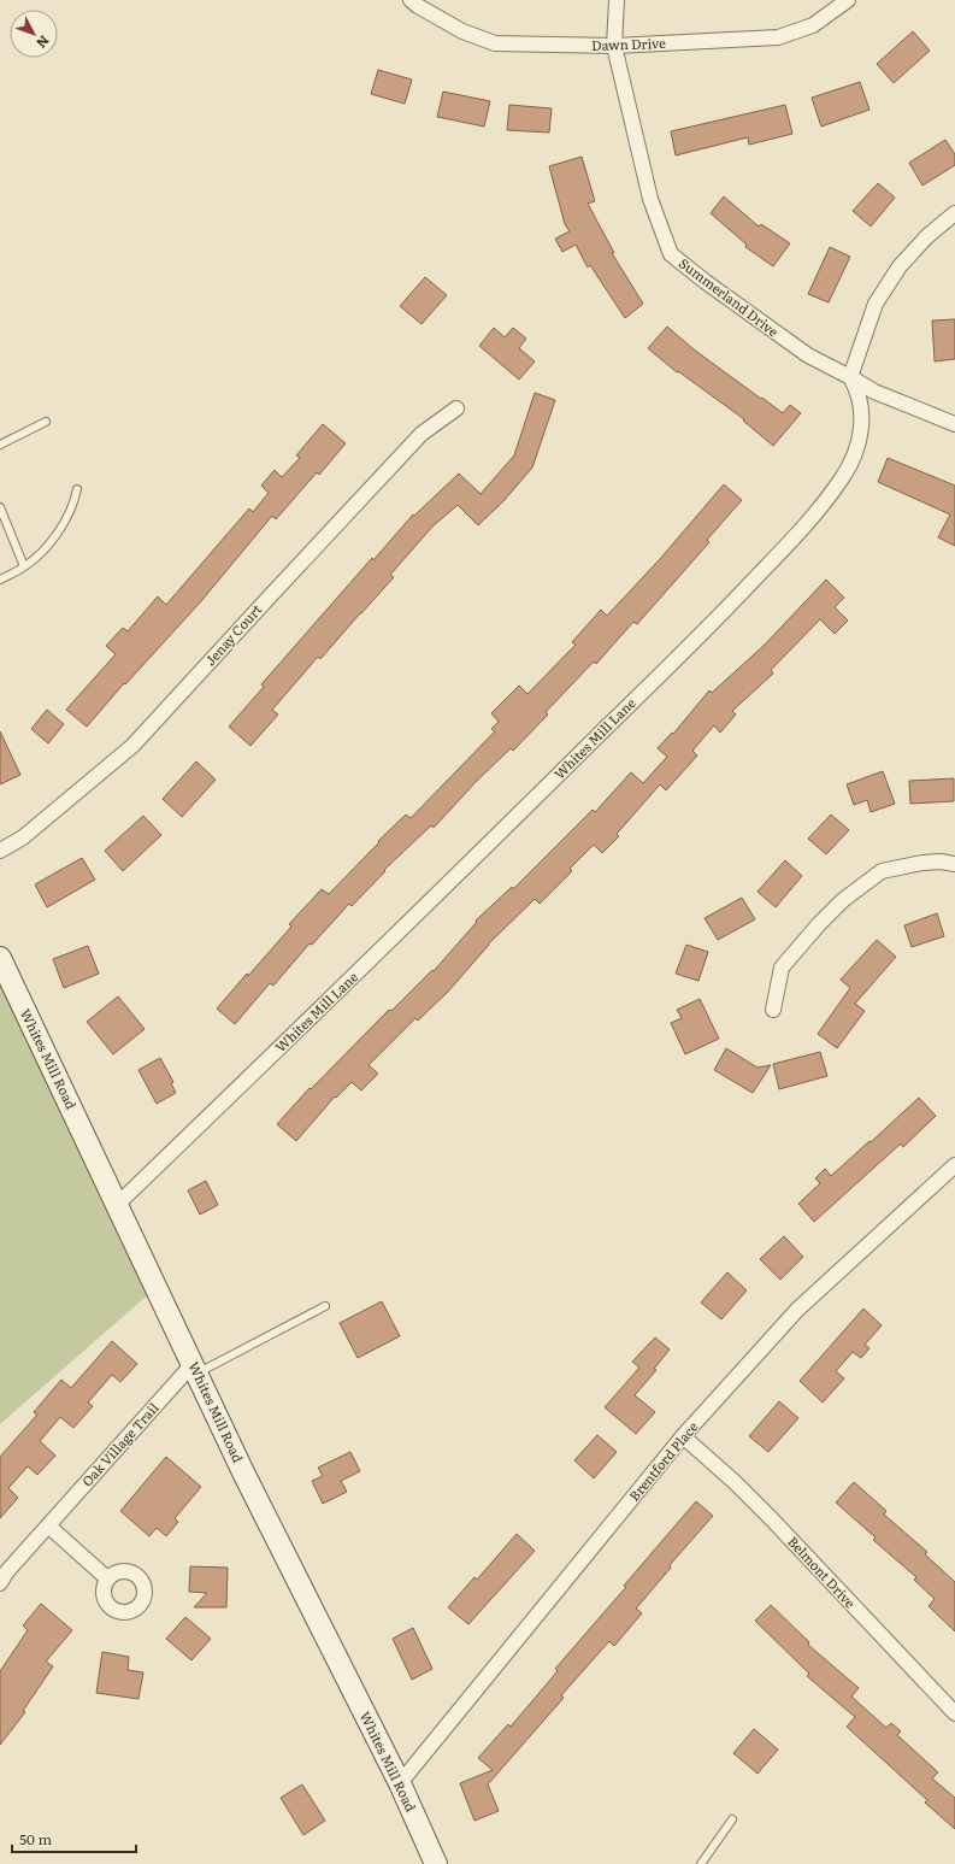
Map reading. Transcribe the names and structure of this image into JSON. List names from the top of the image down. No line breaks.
{"streets":{"street":["Dawn Drive","Summerland Drive","Jenay Court","Whites Mill Lane","Whites Mill Road","Oak Village Trail","Brentford Place","Belmont Drive"]},"crossings":[["Dawn Drive","Summerland Drive"],["Summerland Drive","Whites Mill Lane"],["Whites Mill Lane","Whites Mill Road"],["Whites Mill Road","Oak Village Trail"],["Whites Mill Road","Brentford Place"],["Brentford Place","Belmont Drive"]],"scale_bar":"50 m","north":"bottom right"}
